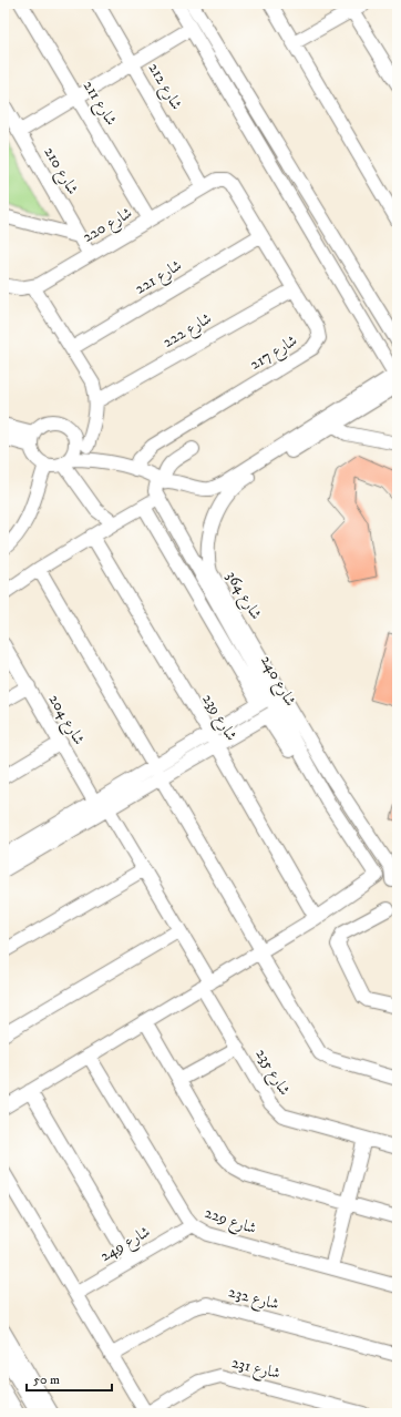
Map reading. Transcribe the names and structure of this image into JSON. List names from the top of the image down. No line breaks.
{"streets":{"street":["شارع 212","شارع 211","شارع 210","شارع 220","شارع 221","شارع 222","شارع 217","شارع 364","شارع 240","شارع 239","شارع 204","شارع 235","شارع 229","شارع 249","شارع 232","شارع 231"]},"crossings":[["شارع 212","شارع 220"],["شارع 211","شارع 220"],["شارع 210","شارع 220"],["شارع 220","شارع 217"],["شارع 221","شارع 217"],["شارع 222","شارع 217"],["شارع 364","شارع 240"],["شارع 204","شارع 235"],["شارع 229","شارع 249"]],"scale_bar":"50 m"}
